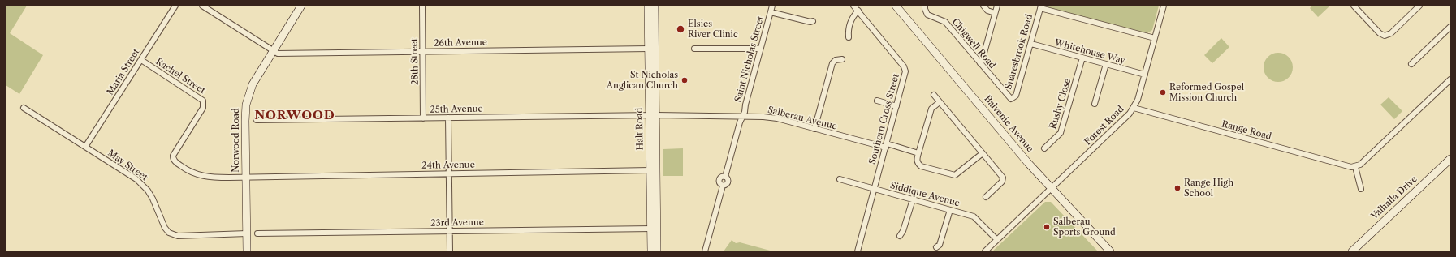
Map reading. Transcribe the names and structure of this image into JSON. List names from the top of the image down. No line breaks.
{"streets":{"street":["26th Avenue","Chigwell Road","Snaresbrook Road","Whitehouse Way","Saint Nicholas Street","28th Street","Maria Street","Rachel Street","Rushy Close","25th Avenue","Salberau Avenue","Southern Cross Street","Balvenie Avenue","Forest Road","Halt Road","Range Road","Norwood Road","May Street","24th Avenue","Siddique Avenue","Valhalla Drive","23rd Avenue"]},"crossings":[["26th Avenue","28th Street"],["26th Avenue","Halt Road"],["26th Avenue","Norwood Road"],["Chigwell Road","Snaresbrook Road"],["Snaresbrook Road","Whitehouse Way"],["Whitehouse Way","Rushy Close"],["Whitehouse Way","Forest Road"],["Saint Nicholas Street","Salberau Avenue"],["28th Street","25th Avenue"],["Maria Street","Rachel Street"],["Maria Street","May Street"],["Rachel Street","Norwood Road"],["Rachel Street","24th Avenue"],["25th Avenue","Salberau Avenue"],["25th Avenue","Halt Road"],["Salberau Avenue","Southern Cross Street"],["Salberau Avenue","Halt Road"],["Southern Cross Street","Siddique Avenue"],["Balvenie Avenue","Forest Road"],["Forest Road","Range Road"],["Forest Road","Siddique Avenue"],["Halt Road","24th Avenue"],["Halt Road","23rd Avenue"],["Norwood Road","May Street"],["Norwood Road","24th Avenue"]],"districts":["NORWOOD"],"places":["Elsies River Clinic","St Nicholas Anglican Church","Reformed Gospel Mission Church","Range High School","Salberau Sports Ground"]}
